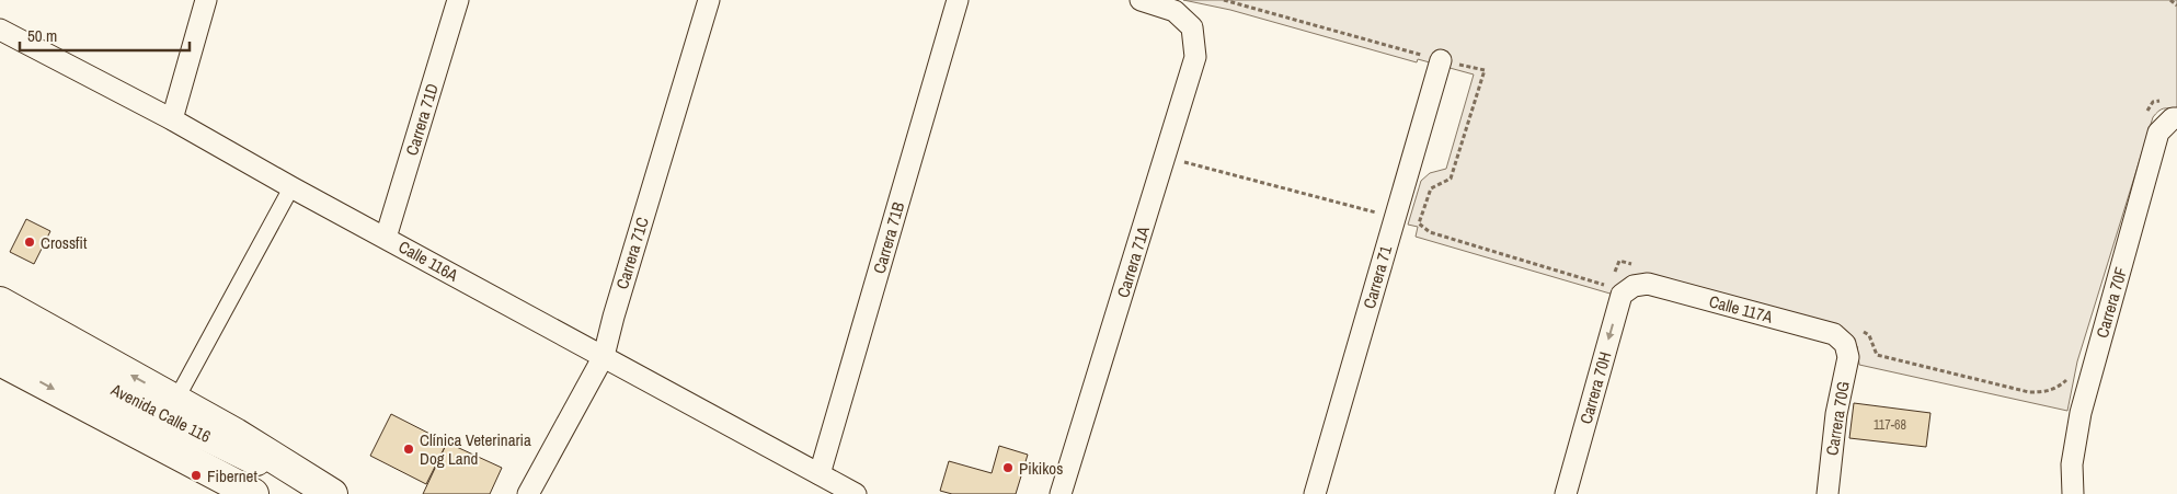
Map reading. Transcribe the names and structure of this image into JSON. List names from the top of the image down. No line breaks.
{"streets":{"main road":["Avenida Calle 116"],"street":["Carrera 71D","Carrera 71B","Carrera 71C","Calle 116A","Carrera 71A","Carrera 71","Carrera 70F","Calle 117A","Carrera 70H","Carrera 70G"]},"crossings":[["Carrera 71D","Calle 116A"],["Carrera 71B","Calle 116A"],["Carrera 71C","Calle 116A"],["Calle 117A","Carrera 70H"],["Calle 117A","Carrera 70G"]],"one_way":["Carrera 70H"],"places":["Crossfit","Clínica Veterinaria Dog Land","Pikikos","Fibernet"],"house_numbers":["117-68"],"scale_bar":"50 m"}
